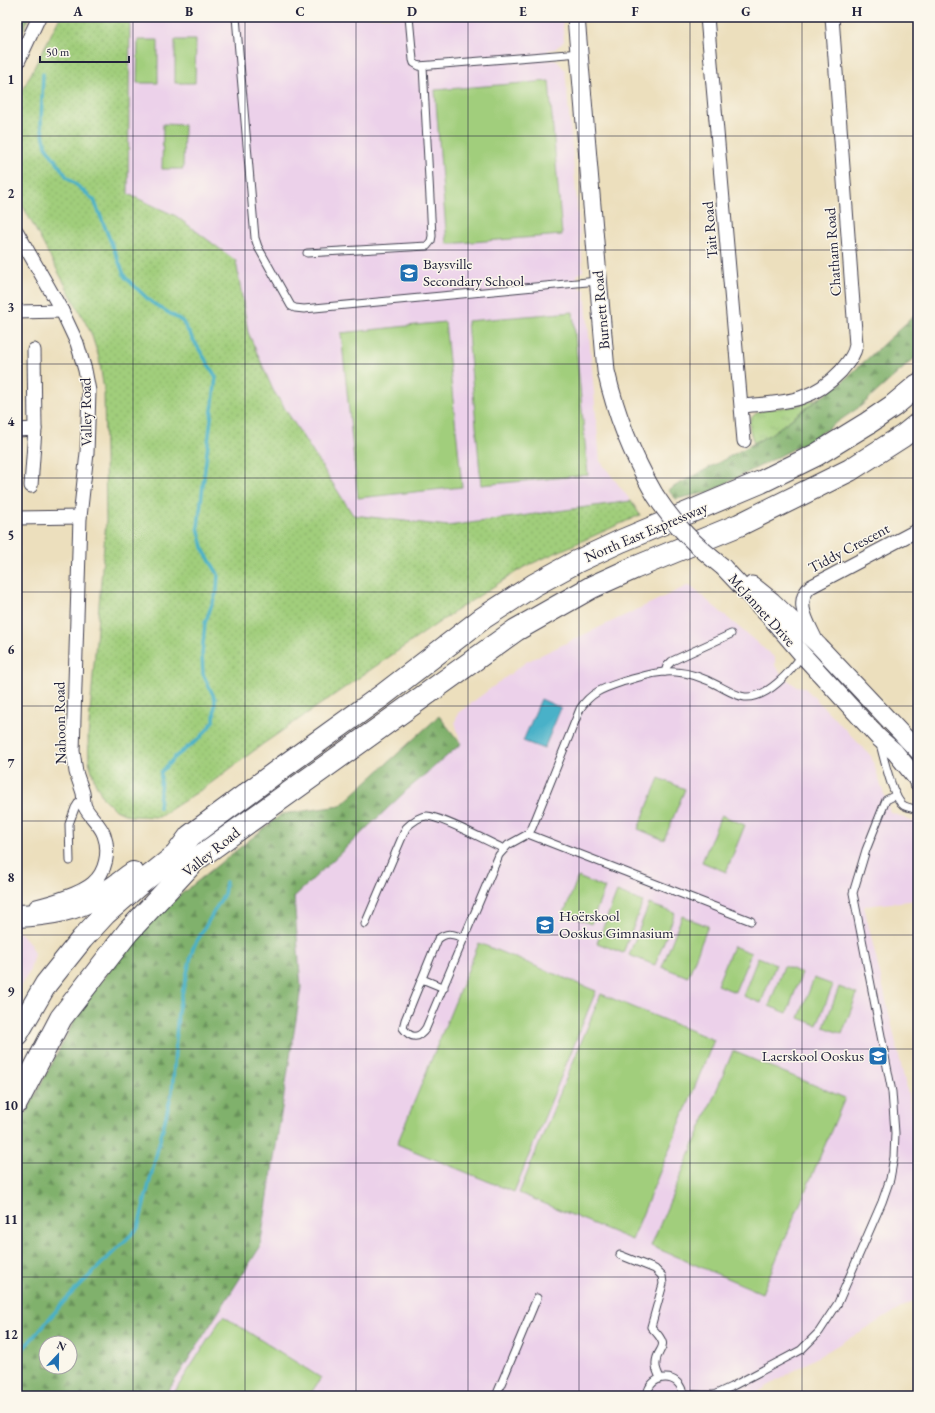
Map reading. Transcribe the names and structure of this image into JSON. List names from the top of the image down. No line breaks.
{"streets":{"highway":["Valley Road","North East Expressway"],"street":["Tait Road","Chatham Road","Burnett Road","Tiddy Crescent","McJannet Drive","Nahoon Road"]},"crossings":[["Tait Road","Chatham Road"],["Burnett Road","McJannet Drive"],["Valley Road","North East Expressway"],["Valley Road","Nahoon Road"],["Tiddy Crescent","McJannet Drive"]],"places":{"school or university":["Baysville Secondary School","Hoërskool Ooskus Gimnasium","Laerskool Ooskus"]},"scale_bar":"50 m","north":"top","grid":{"columns":["A","B","C","D","E","F","G","H"],"rows":["1","2","3","4","5","6","7","8","9","10","11","12"]}}
